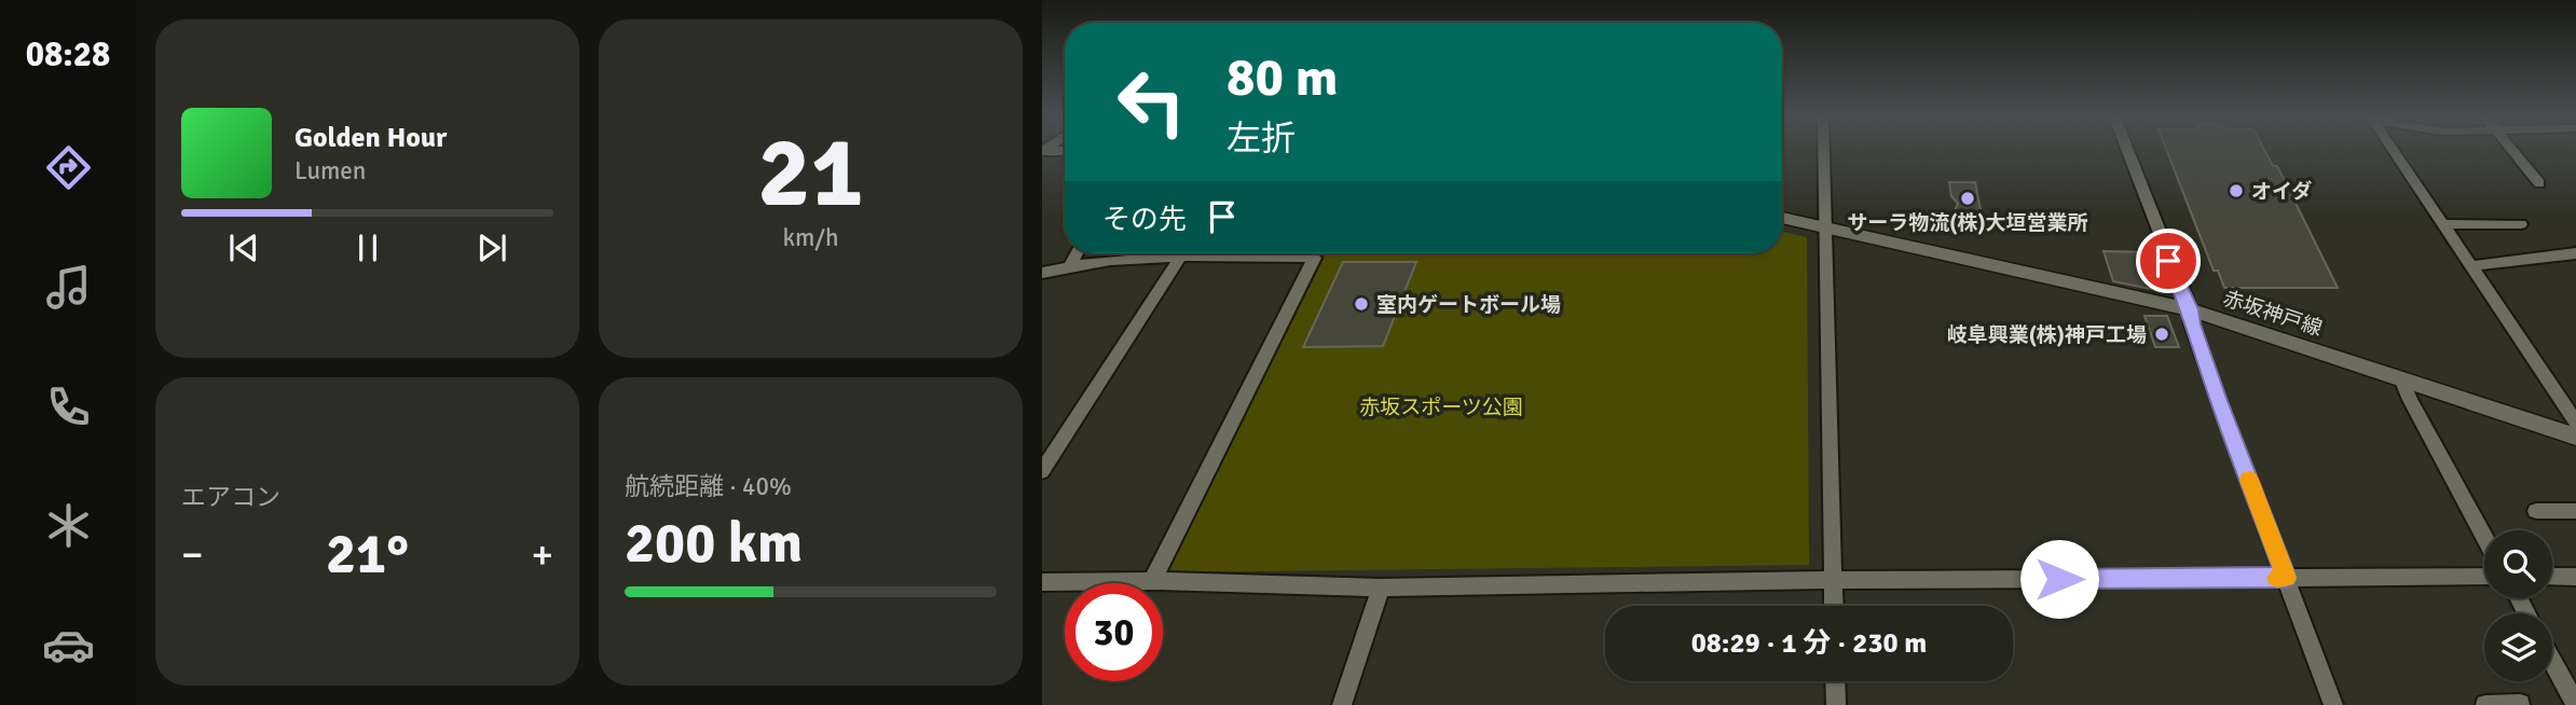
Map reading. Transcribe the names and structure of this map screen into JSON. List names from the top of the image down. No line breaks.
{"streets":{"main road":["赤坂神戸線"]},"parks":["赤坂スポーツ公園"],"places":["オイダ","サーラ物流(株)大垣営業所","室内ゲートボール場","岐阜興業(株)神戸工場"],"page":{"tabs":"08:28","tile":[["21","km/h"],"エアコン",["航続距離 · 40%","200 km"]],"turn":["80 m","左折"],"song":["Golden Hour","Lumen"],"then":"その先","heat":["−","21°","+"],"limit":"30","trip":"08:29 · 1 分 · 230 m"}}
